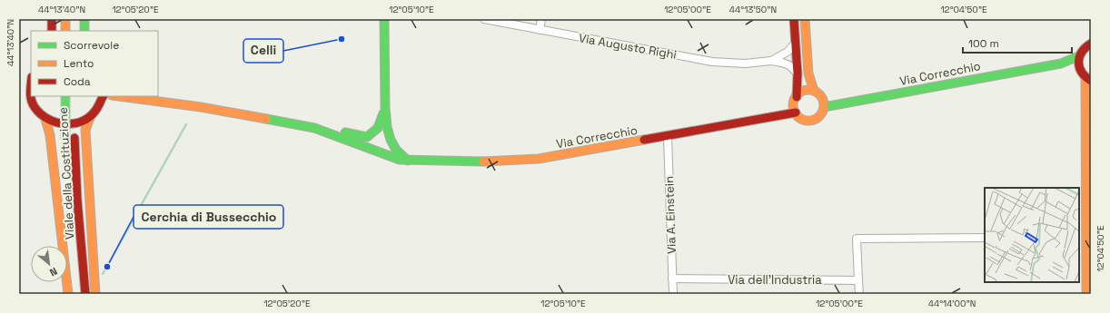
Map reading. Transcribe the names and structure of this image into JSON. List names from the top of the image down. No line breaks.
{"streets":{"main road":["Via Correcchio","Viale della Costituzione"],"street":["Via Augusto Righi","Via A. Einstein","Via dell'Industria"]},"crossings":[["Via Correcchio","Via A. Einstein"],["Via A. Einstein","Via dell'Industria"]],"places":["Celli","Cerchia di Bussecchio"],"legend":["Scorrevole","Lento","Coda"],"scale_bar":"100 m","north":"bottom right","coordinates":["44°13'40\"N","12°05'20\"E","12°05'10\"E","12°05'00\"E","44°13'50\"N","12°04'50\"E","44°14'00\"N"]}
